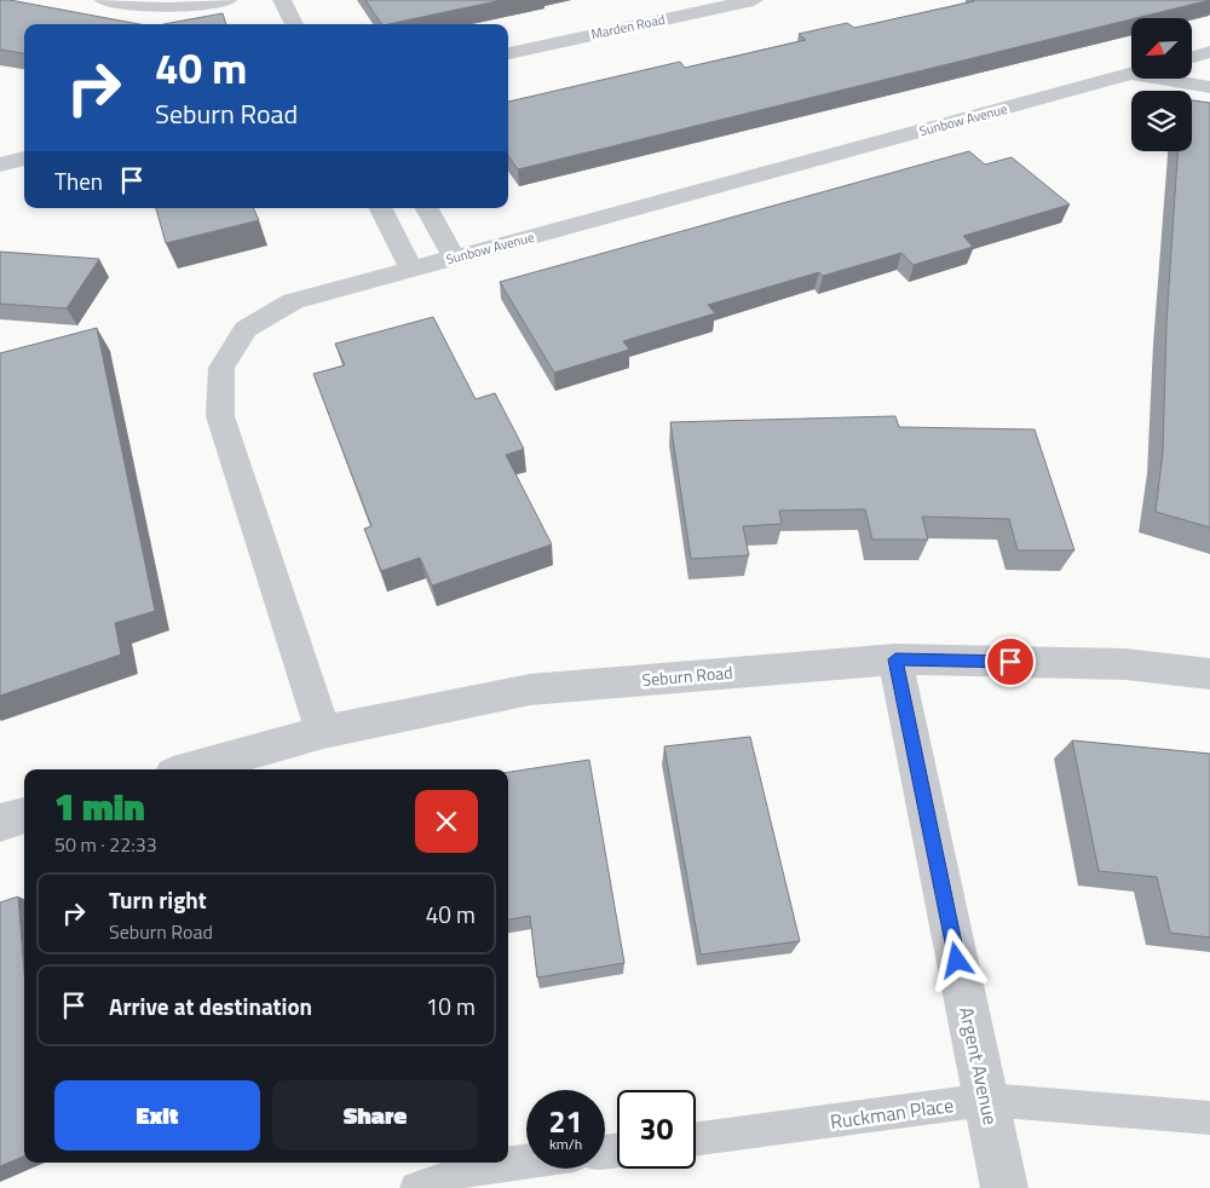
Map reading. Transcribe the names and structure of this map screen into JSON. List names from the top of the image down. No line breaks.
{"streets":{"street":["Marden Road","Sunbow Avenue","Seburn Road","Argent Avenue"],"lane":["Ruckman Place"]},"crossings":[["Sunbow Avenue","Seburn Road"],["Seburn Road","Argent Avenue"],["Argent Avenue","Ruckman Place"]],"north":"bottom left","page":{"turn":["40 m","Seburn Road"],"then":"Then","heading":["1 min","50 m · 22:33"],"list":[{"name":"Turn right","note":"Seburn Road","value":"40 m"},{"name":"Arrive at destination","value":"10 m"}],"buttons":["Exit","Share"],"speed":"21 km/h","limit":"30"}}
